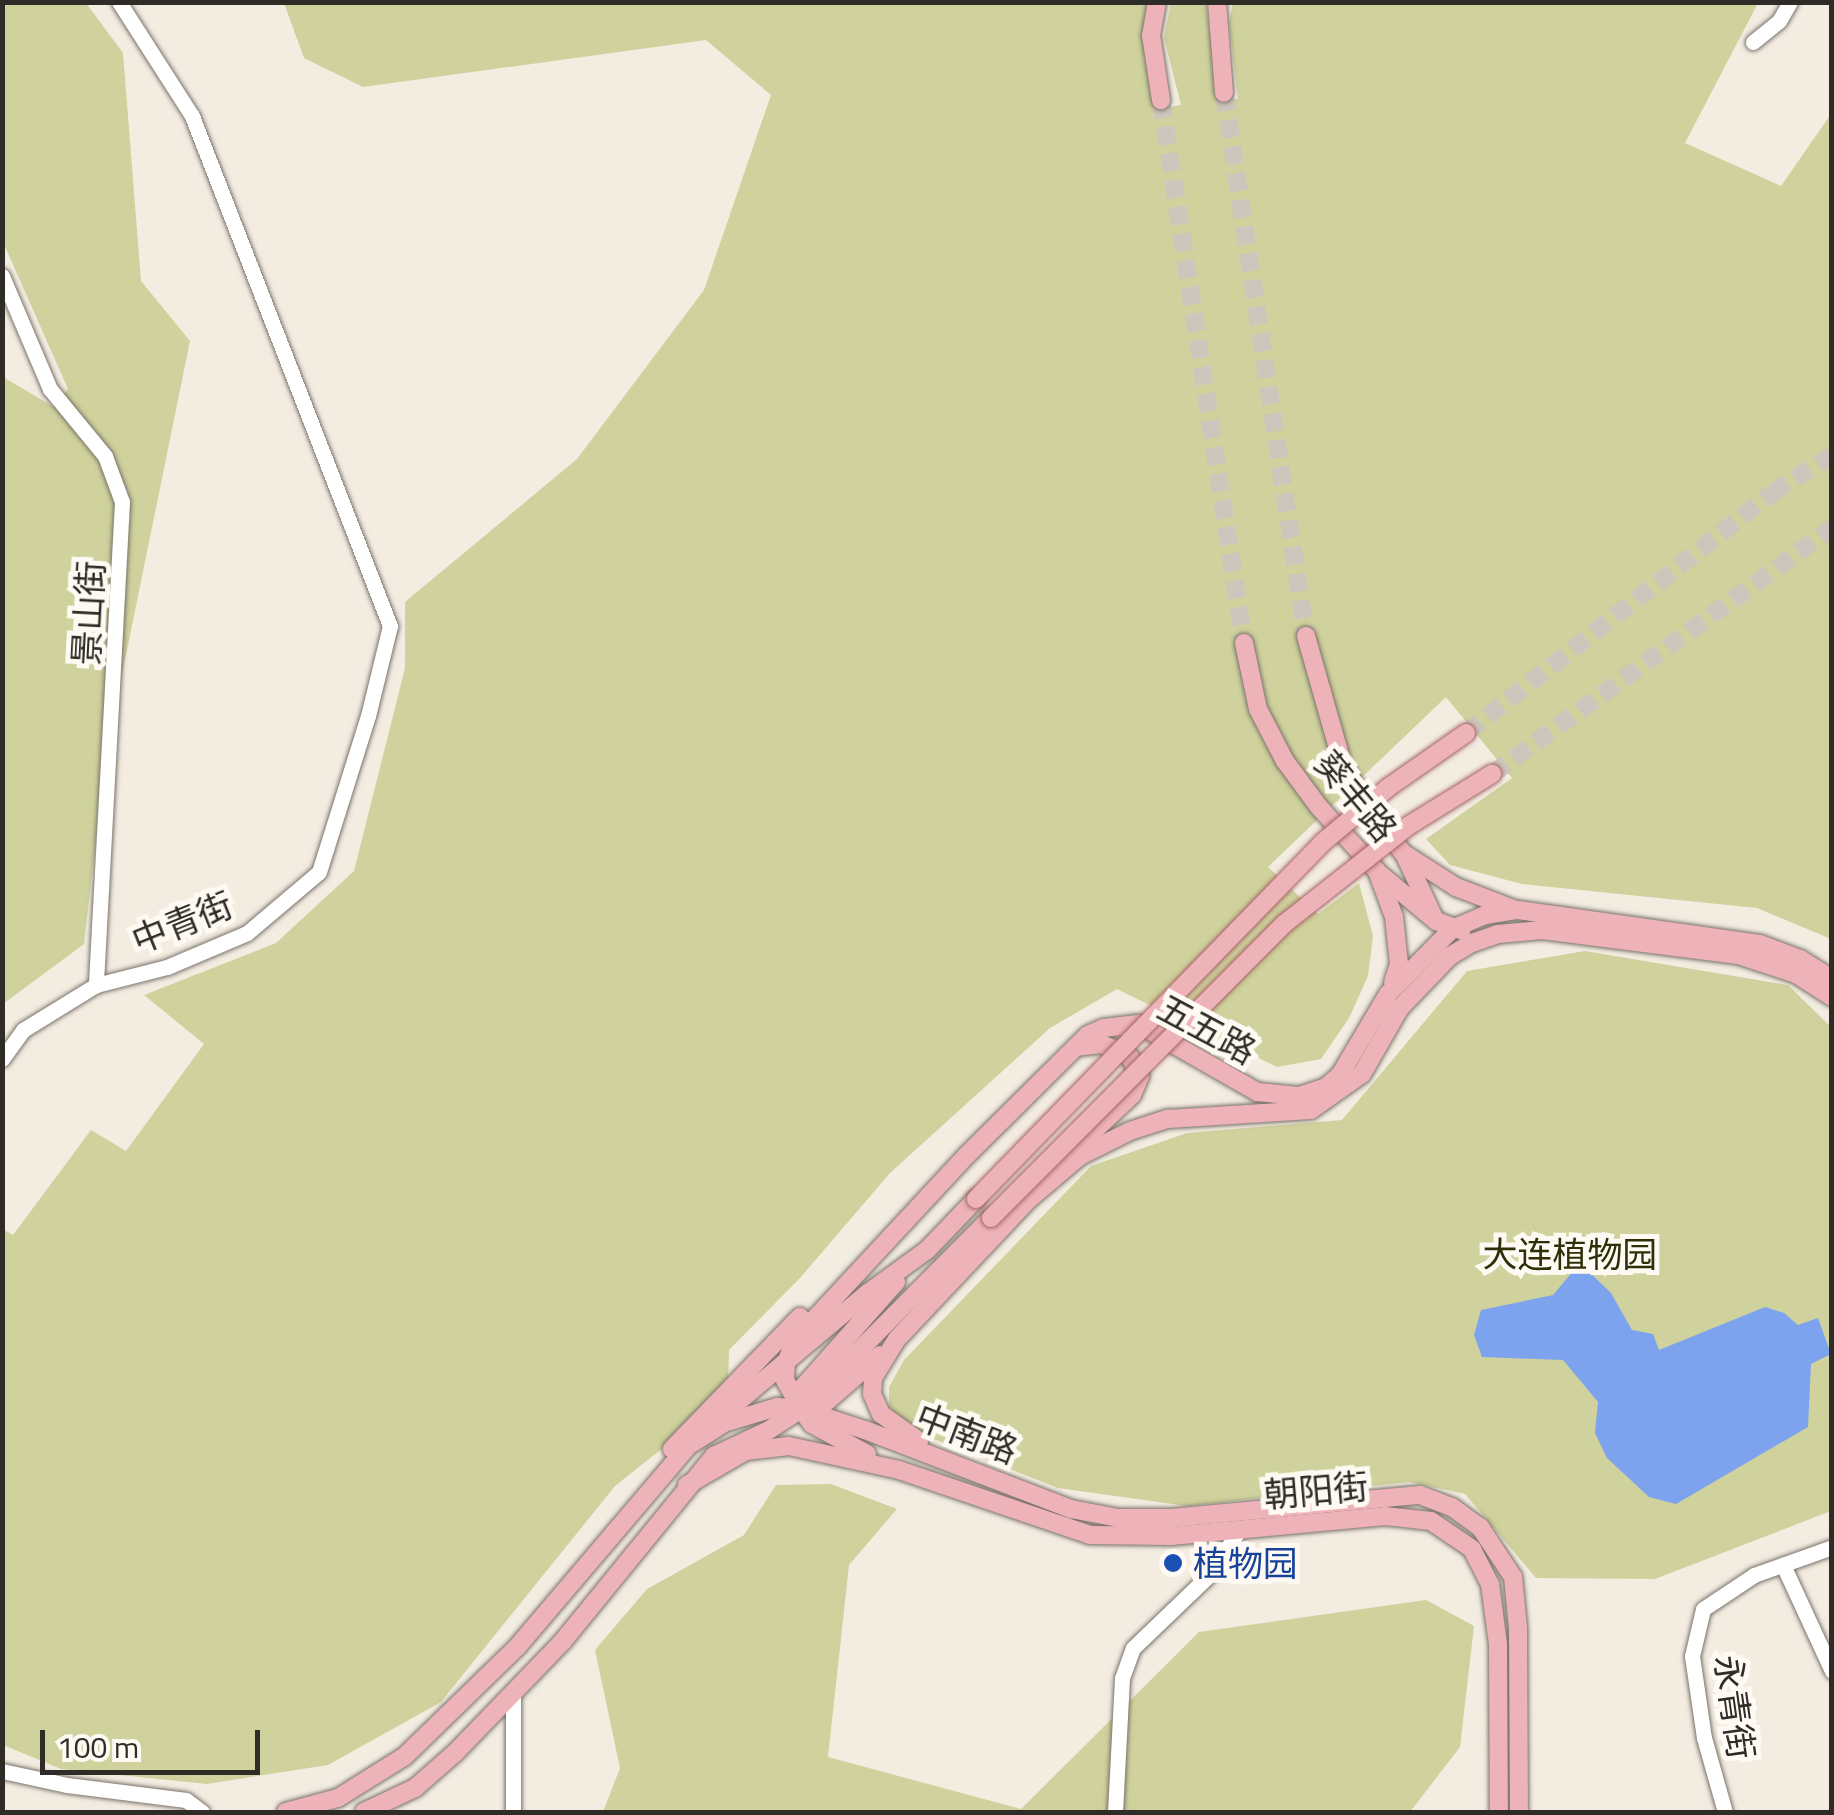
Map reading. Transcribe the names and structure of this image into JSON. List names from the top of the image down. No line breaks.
{"streets":{"main road":["葵丰路","五五路","中南路","朝阳街"],"street":["景山街","中青街","永青街"]},"crossings":[["景山街","中青街"],["葵丰路","五五路"],["五五路","中南路"]],"parks":["大连植物园"],"places":["植物园"],"scale_bar":"100 m"}
